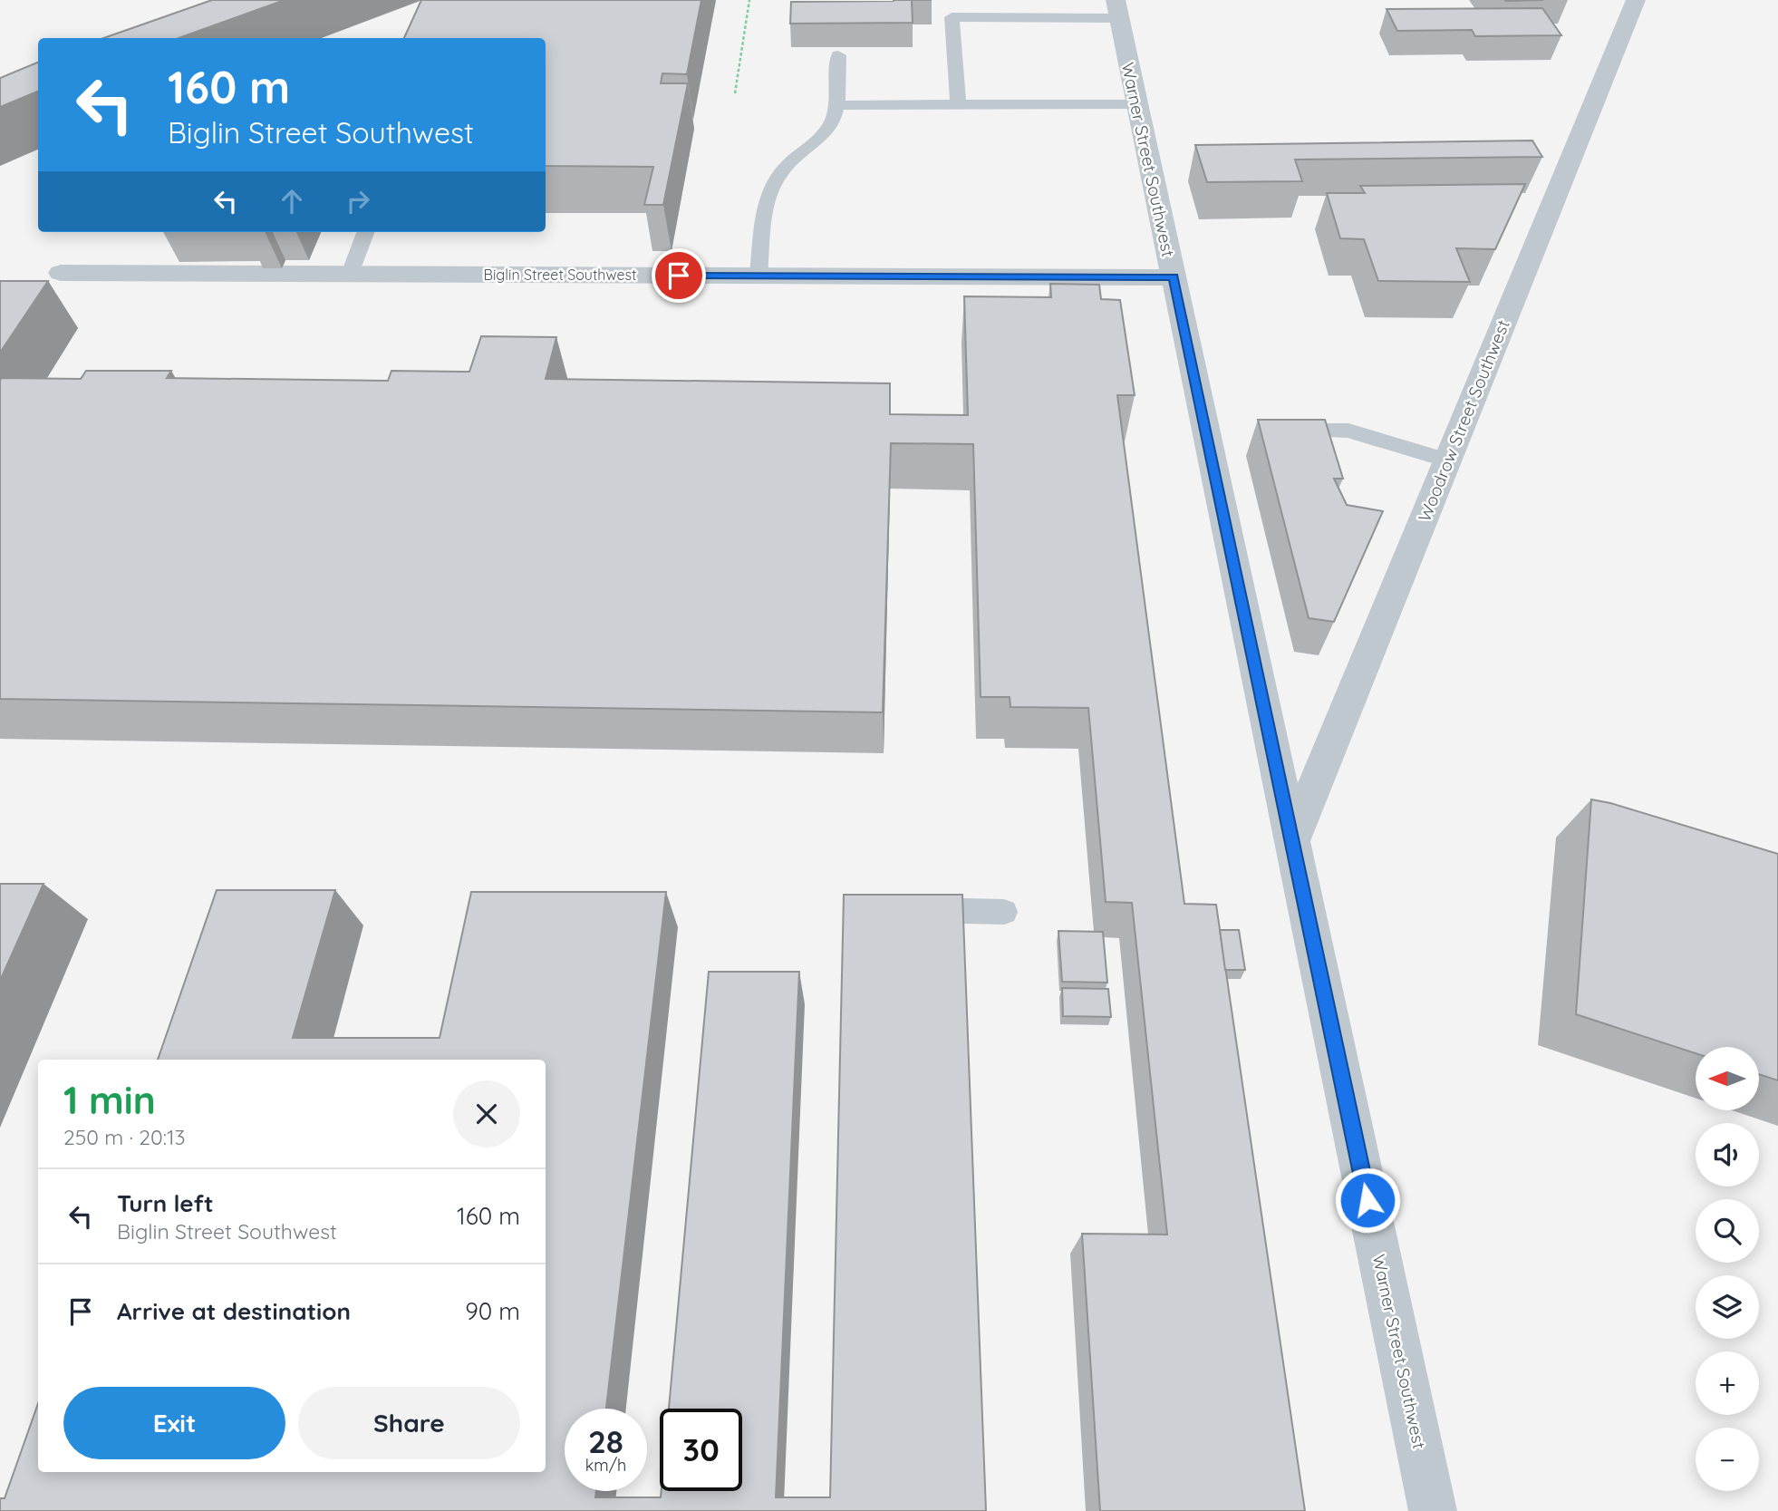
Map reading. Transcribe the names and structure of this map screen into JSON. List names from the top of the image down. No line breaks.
{"streets":{"street":["Warner Street Southwest","Biglin Street Southwest","Woodrow Street Southwest"]},"crossings":[["Warner Street Southwest","Biglin Street Southwest"],["Warner Street Southwest","Woodrow Street Southwest"]],"north":"left","page":{"turn":["160 m","Biglin Street Southwest"],"map_buttons":["+","−"],"heading":["1 min","250 m · 20:13"],"list":[{"name":"Turn left","note":"Biglin Street Southwest","value":"160 m"},{"name":"Arrive at destination","value":"90 m"}],"buttons":["Exit","Share"],"speed":"28 km/h","limit":"30"}}
